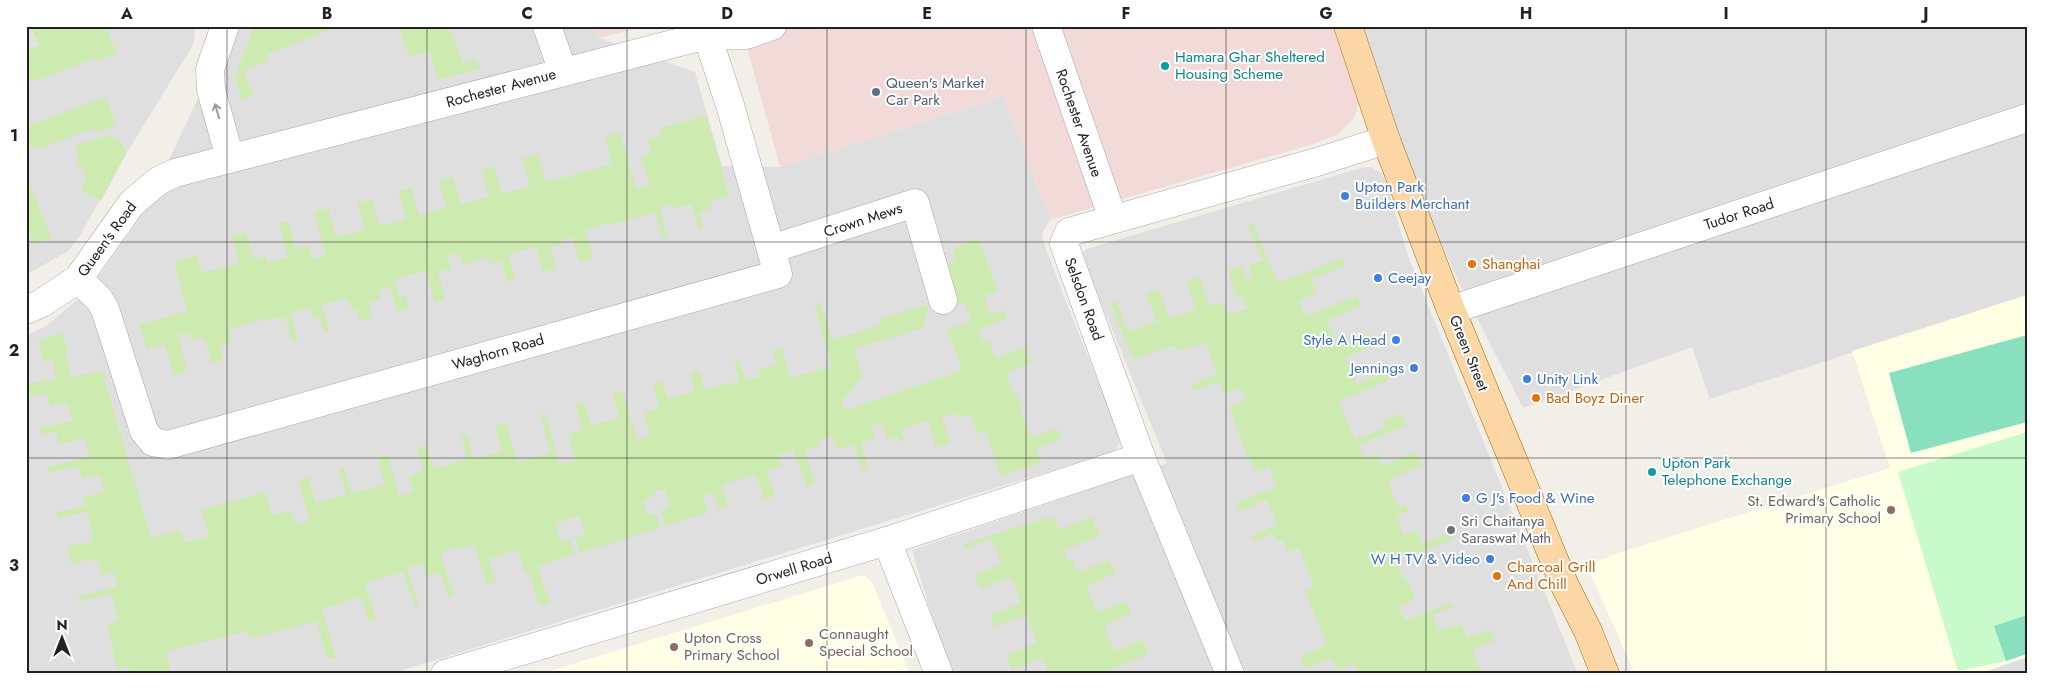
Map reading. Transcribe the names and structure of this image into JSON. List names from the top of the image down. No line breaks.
{"streets":{"main road":["Green Street"],"street":["Rochester Avenue","Tudor Road","Crown Mews","Queen's Road","Selsdon Road","Waghorn Road","Orwell Road"]},"crossings":[["Rochester Avenue","Queen's Road"],["Rochester Avenue","Selsdon Road"],["Rochester Avenue","Waghorn Road"],["Tudor Road","Green Street"],["Crown Mews","Waghorn Road"],["Queen's Road","Waghorn Road"],["Selsdon Road","Green Street"],["Selsdon Road","Orwell Road"]],"places":["Hamara Ghar Sheltered Housing Scheme","Queen's Market Car Park","Upton Park Builders Merchant","Shanghai","Ceejay","Style A Head","Jennings","Unity Link","Bad Boyz Diner","Upton Park Telephone Exchange","G J's Food & Wine","St. Edward's Catholic Primary School","Sri Chaitanya Saraswat Math","W H TV & Video","Charcoal Grill And Chill","Connaught Special School","Upton Cross Primary School"],"north":"top","grid":{"columns":["A","B","C","D","E","F","G","H","I","J"],"rows":["1","2","3"]}}
